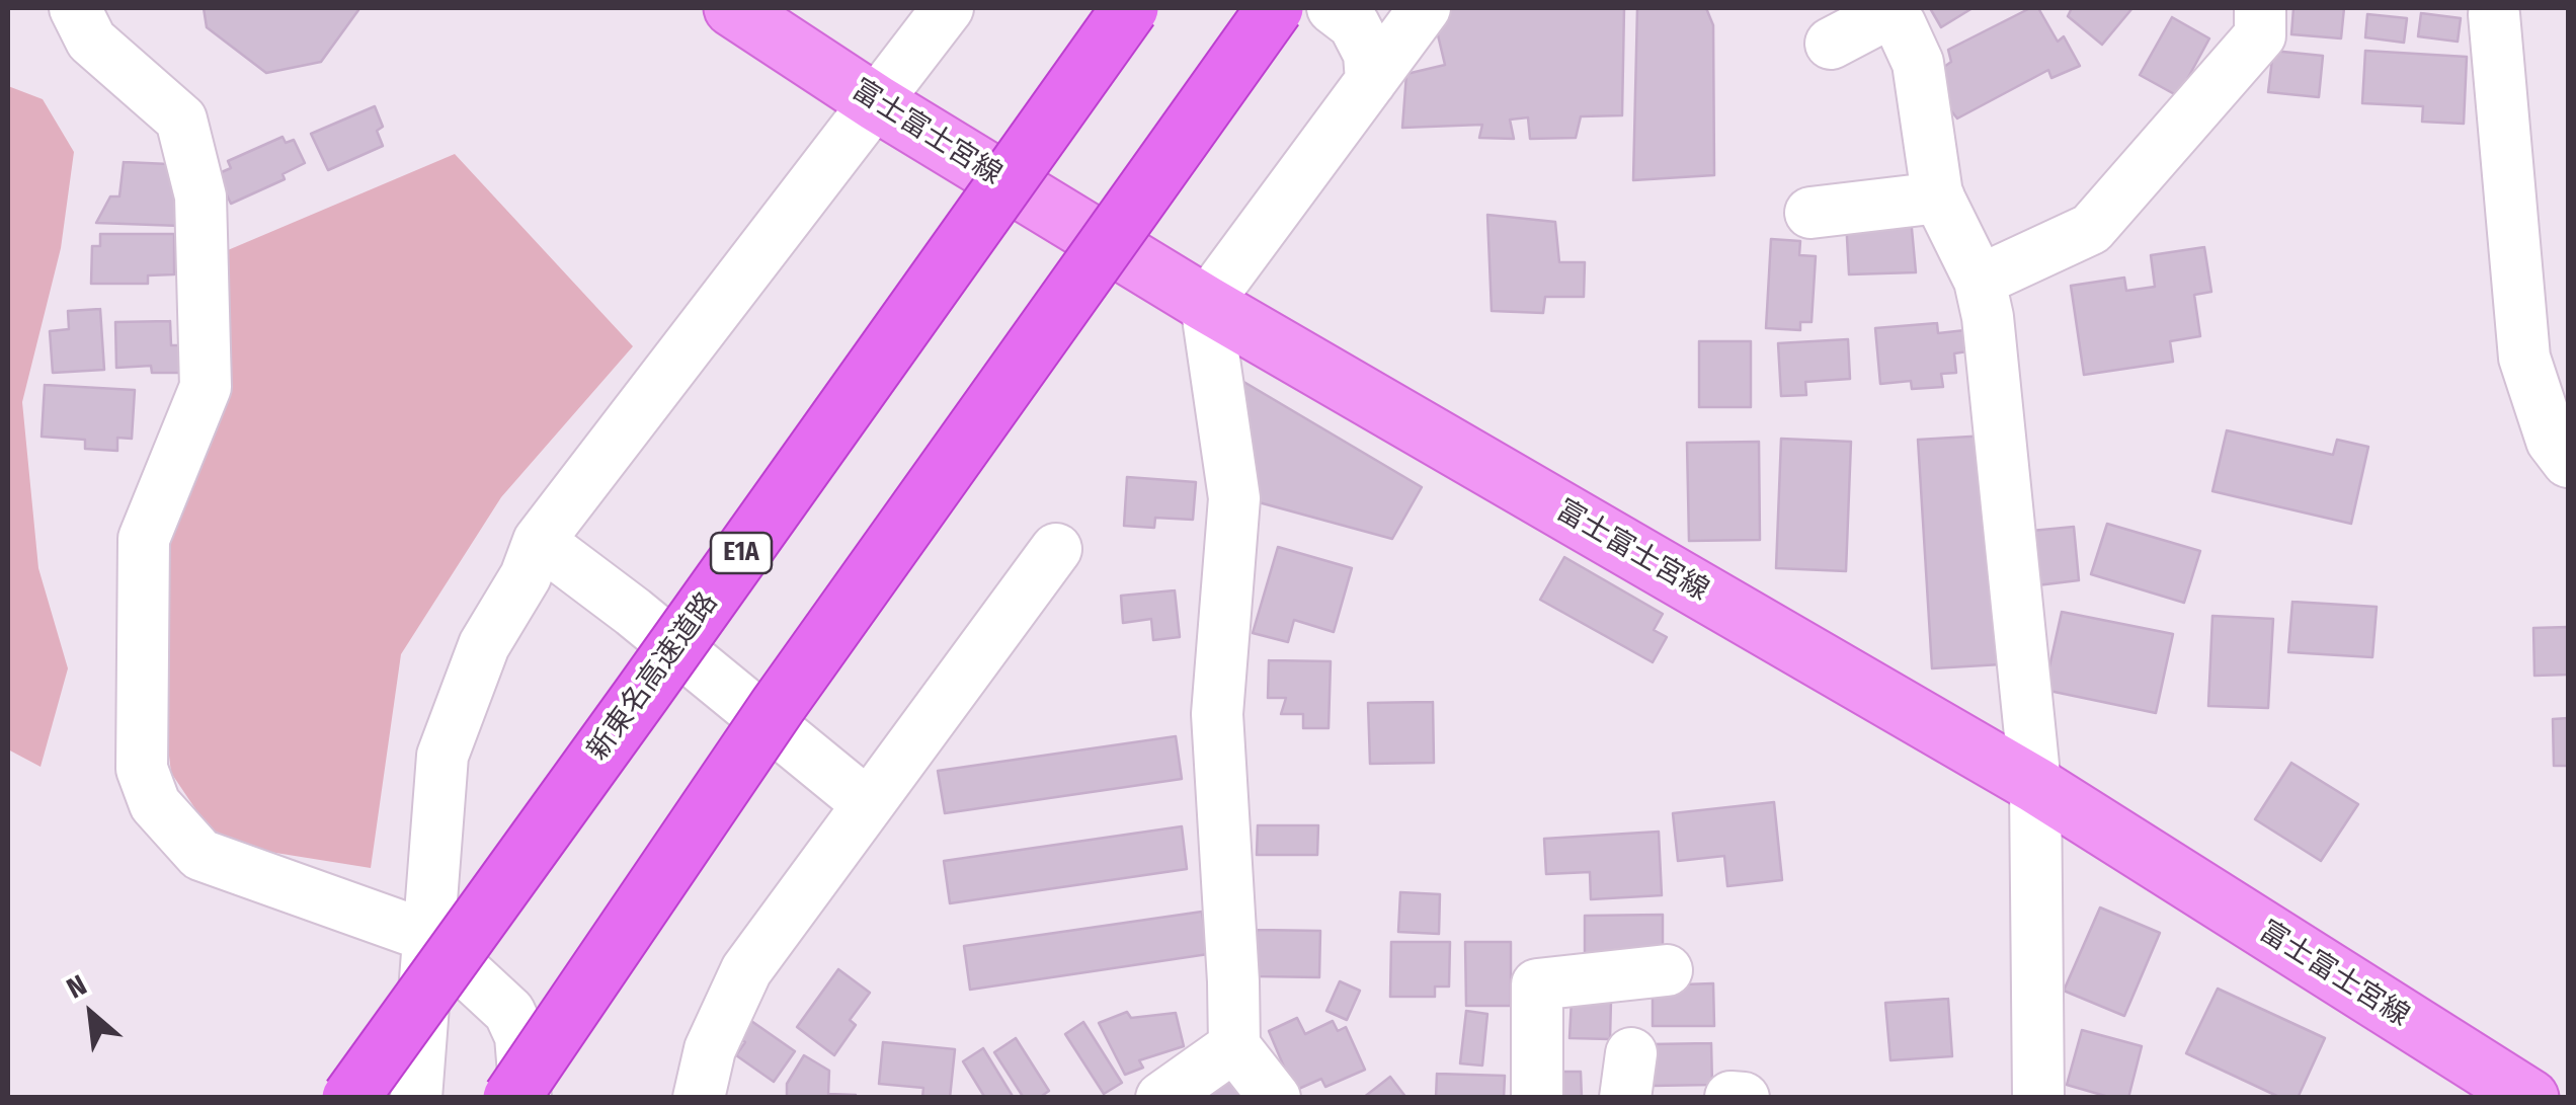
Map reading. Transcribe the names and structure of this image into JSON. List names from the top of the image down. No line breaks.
{"streets":{"highway":["E1A","新東名高速道路"],"main road":["富士富士宮線"]},"north":"top left"}
